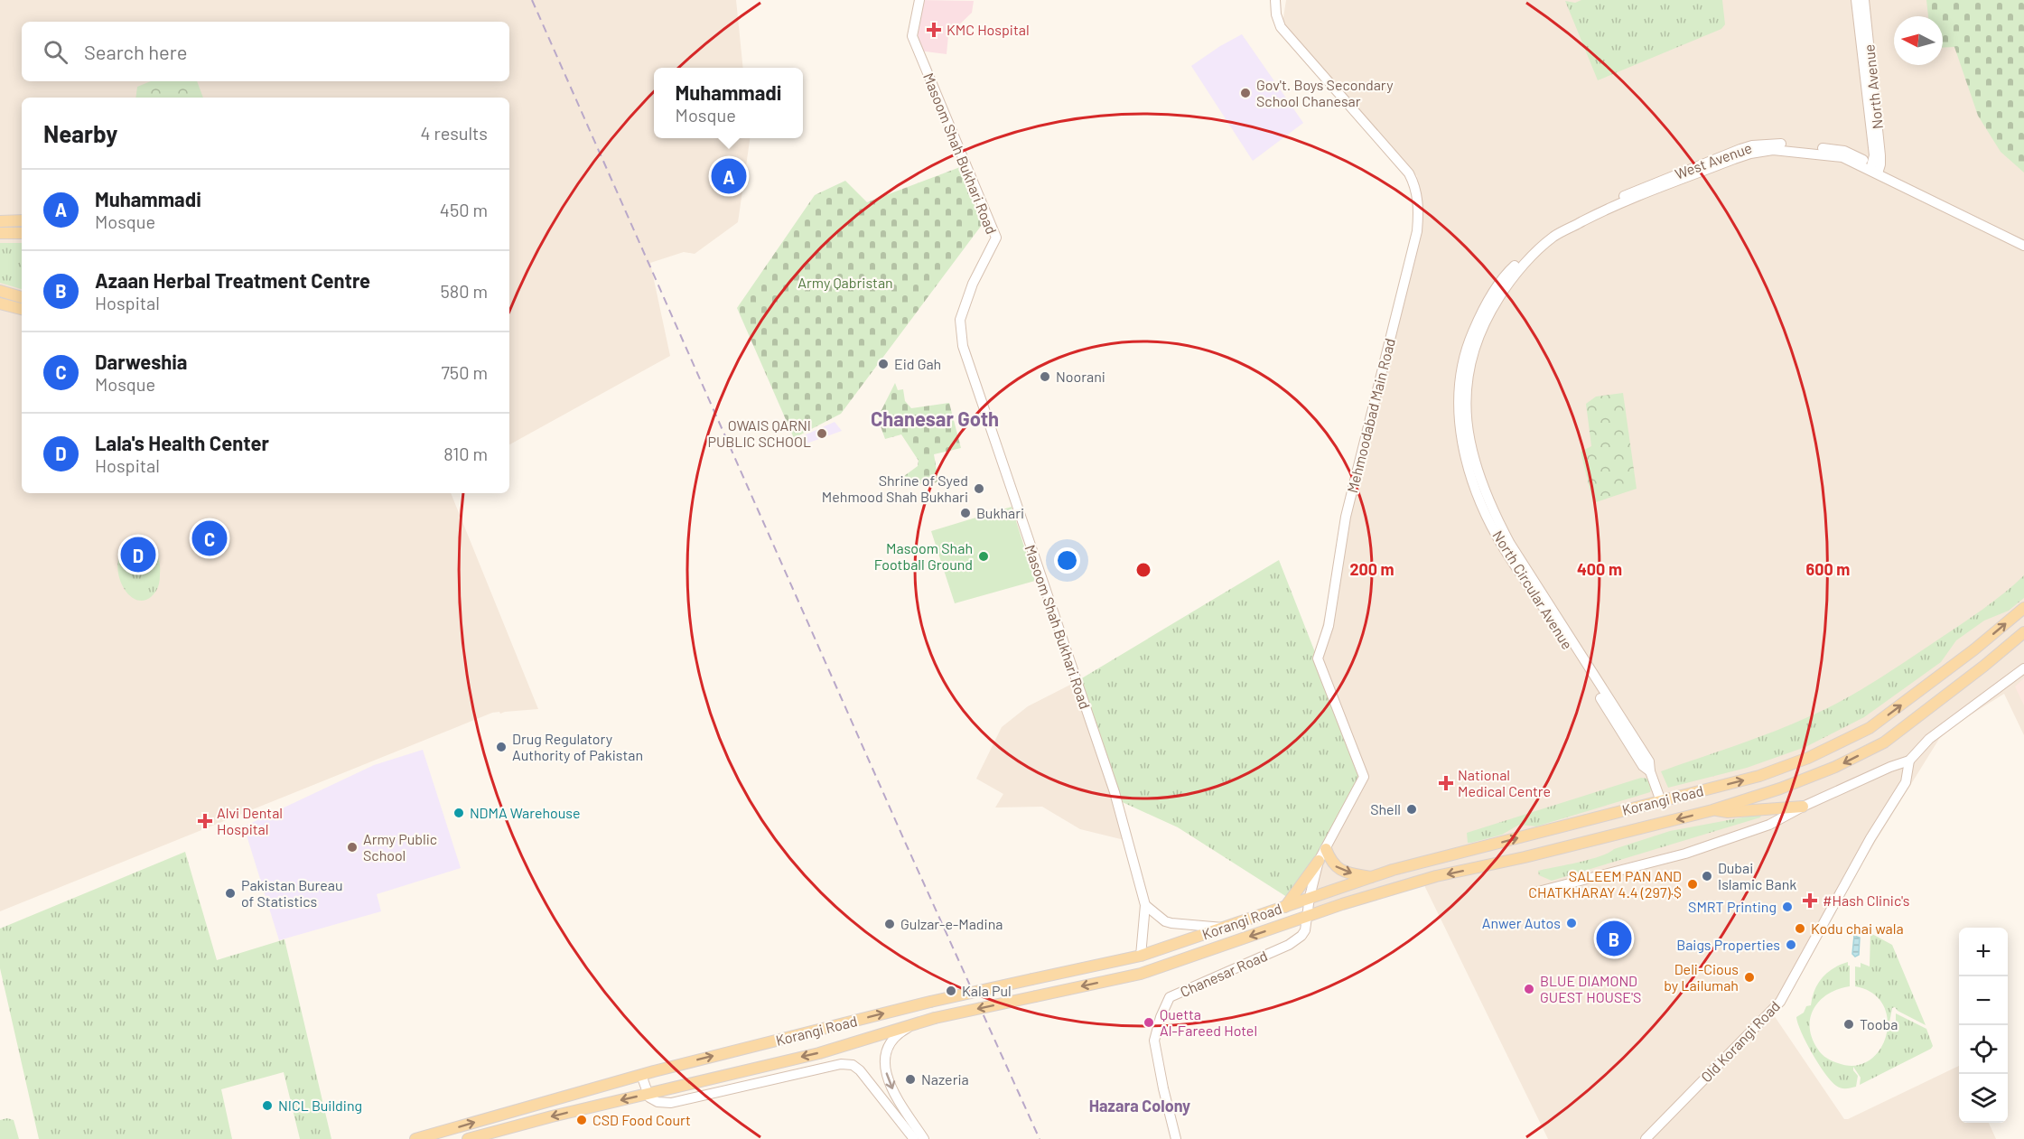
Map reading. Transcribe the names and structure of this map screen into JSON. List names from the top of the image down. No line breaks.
{"streets":{"main road":["Korangi Road"],"street":["North Avenue","Masoom Shah Bukhari Road","West Avenue","Mehmoodabad Main Road","North Circular Avenue","Chanesar Road","Old Korangi Road"]},"crossings":[["North Avenue","West Avenue"],["Masoom Shah Bukhari Road","Korangi Road"],["West Avenue","North Circular Avenue"],["Mehmoodabad Main Road","Korangi Road"],["Mehmoodabad Main Road","Chanesar Road"],["North Circular Avenue","Korangi Road"],["Korangi Road","Chanesar Road"]],"districts":["Chanesar Goth","Hazara Colony"],"parks":["Army Qabristan"],"places":{"health":["KMC Hospital","National Medical Centre","Alvi Dental Hospital","#Hash Clinic's"],"other":["Gov't. Boys Secondary School Chanesar","Eid Gah","Noorani","OWAIS QARNI PUBLIC SCHOOL","Shrine of Syed Mehmood Shah Bukhari","Bukhari","Masoom Shah Football Ground","Drug Regulatory Authority of Pakistan","Shell","NDMA Warehouse","Army Public School","Dubai Islamic Bank","SALEEM PAN AND CHATKHARAY 4.4 (297)·$","Pakistan Bureau of Statistics","SMRT Printing","Anwer Autos","Gulzar-e-Madina","Kodu chai wala","Baigs Properties","Deli-Cious by Lailumah","BLUE DIAMOND GUEST HOUSE'S","Kala Pul","Quetta Al-Fareed Hotel","Tooba","Nazeria","NICL Building","CSD Food Court"]},"north":"left","page":{"search":"Search here","popup":["Muhammadi","Mosque"],"heading":["Nearby","4 results"],"pins":["A","C","D","B"],"list":[{"mark":"A","name":"Muhammadi","note":"Mosque","value":"450 m"},{"mark":"B","name":"Azaan Herbal Treatment Centre","note":"Hospital","value":"580 m"},{"mark":"C","name":"Darweshia","note":"Mosque","value":"750 m"},{"mark":"D","name":"Lala's Health Center","note":"Hospital","value":"810 m"}],"map_buttons":["+","−"]},"rings":["200 m","400 m","600 m"]}
